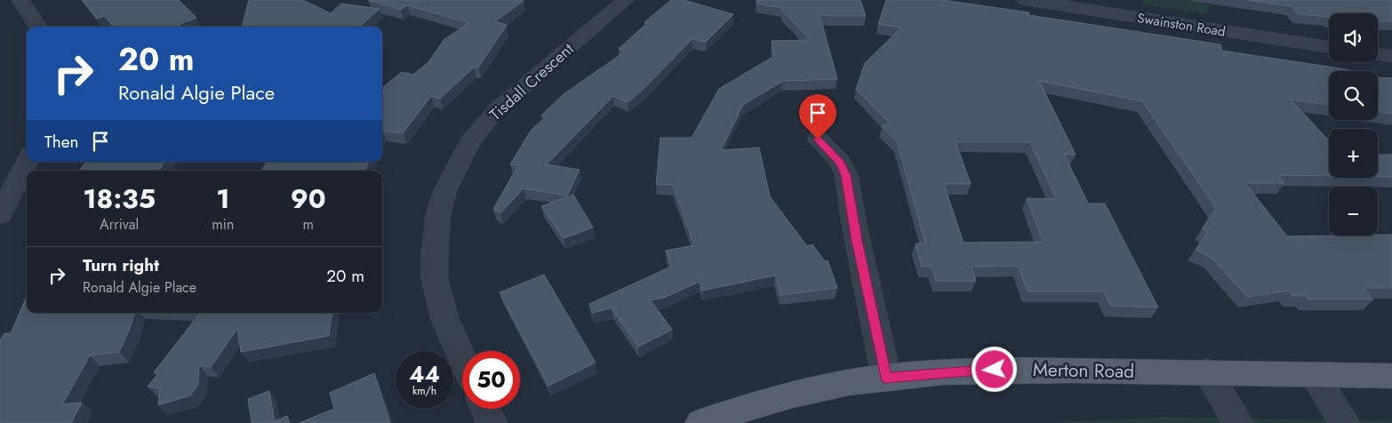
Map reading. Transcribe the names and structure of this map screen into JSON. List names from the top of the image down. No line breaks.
{"streets":{"main road":["Merton Road"],"street":["Swainston Road","Tisdall Crescent"]},"page":{"map_buttons":["+","−"],"turn":["20 m","Ronald Algie Place"],"then":"Then","eta":["18:35","Arrival","1","min","90","m"],"list":[{"name":"Turn right","note":"Ronald Algie Place","value":"20 m"}],"speed":"44 km/h","limit":"50"}}
